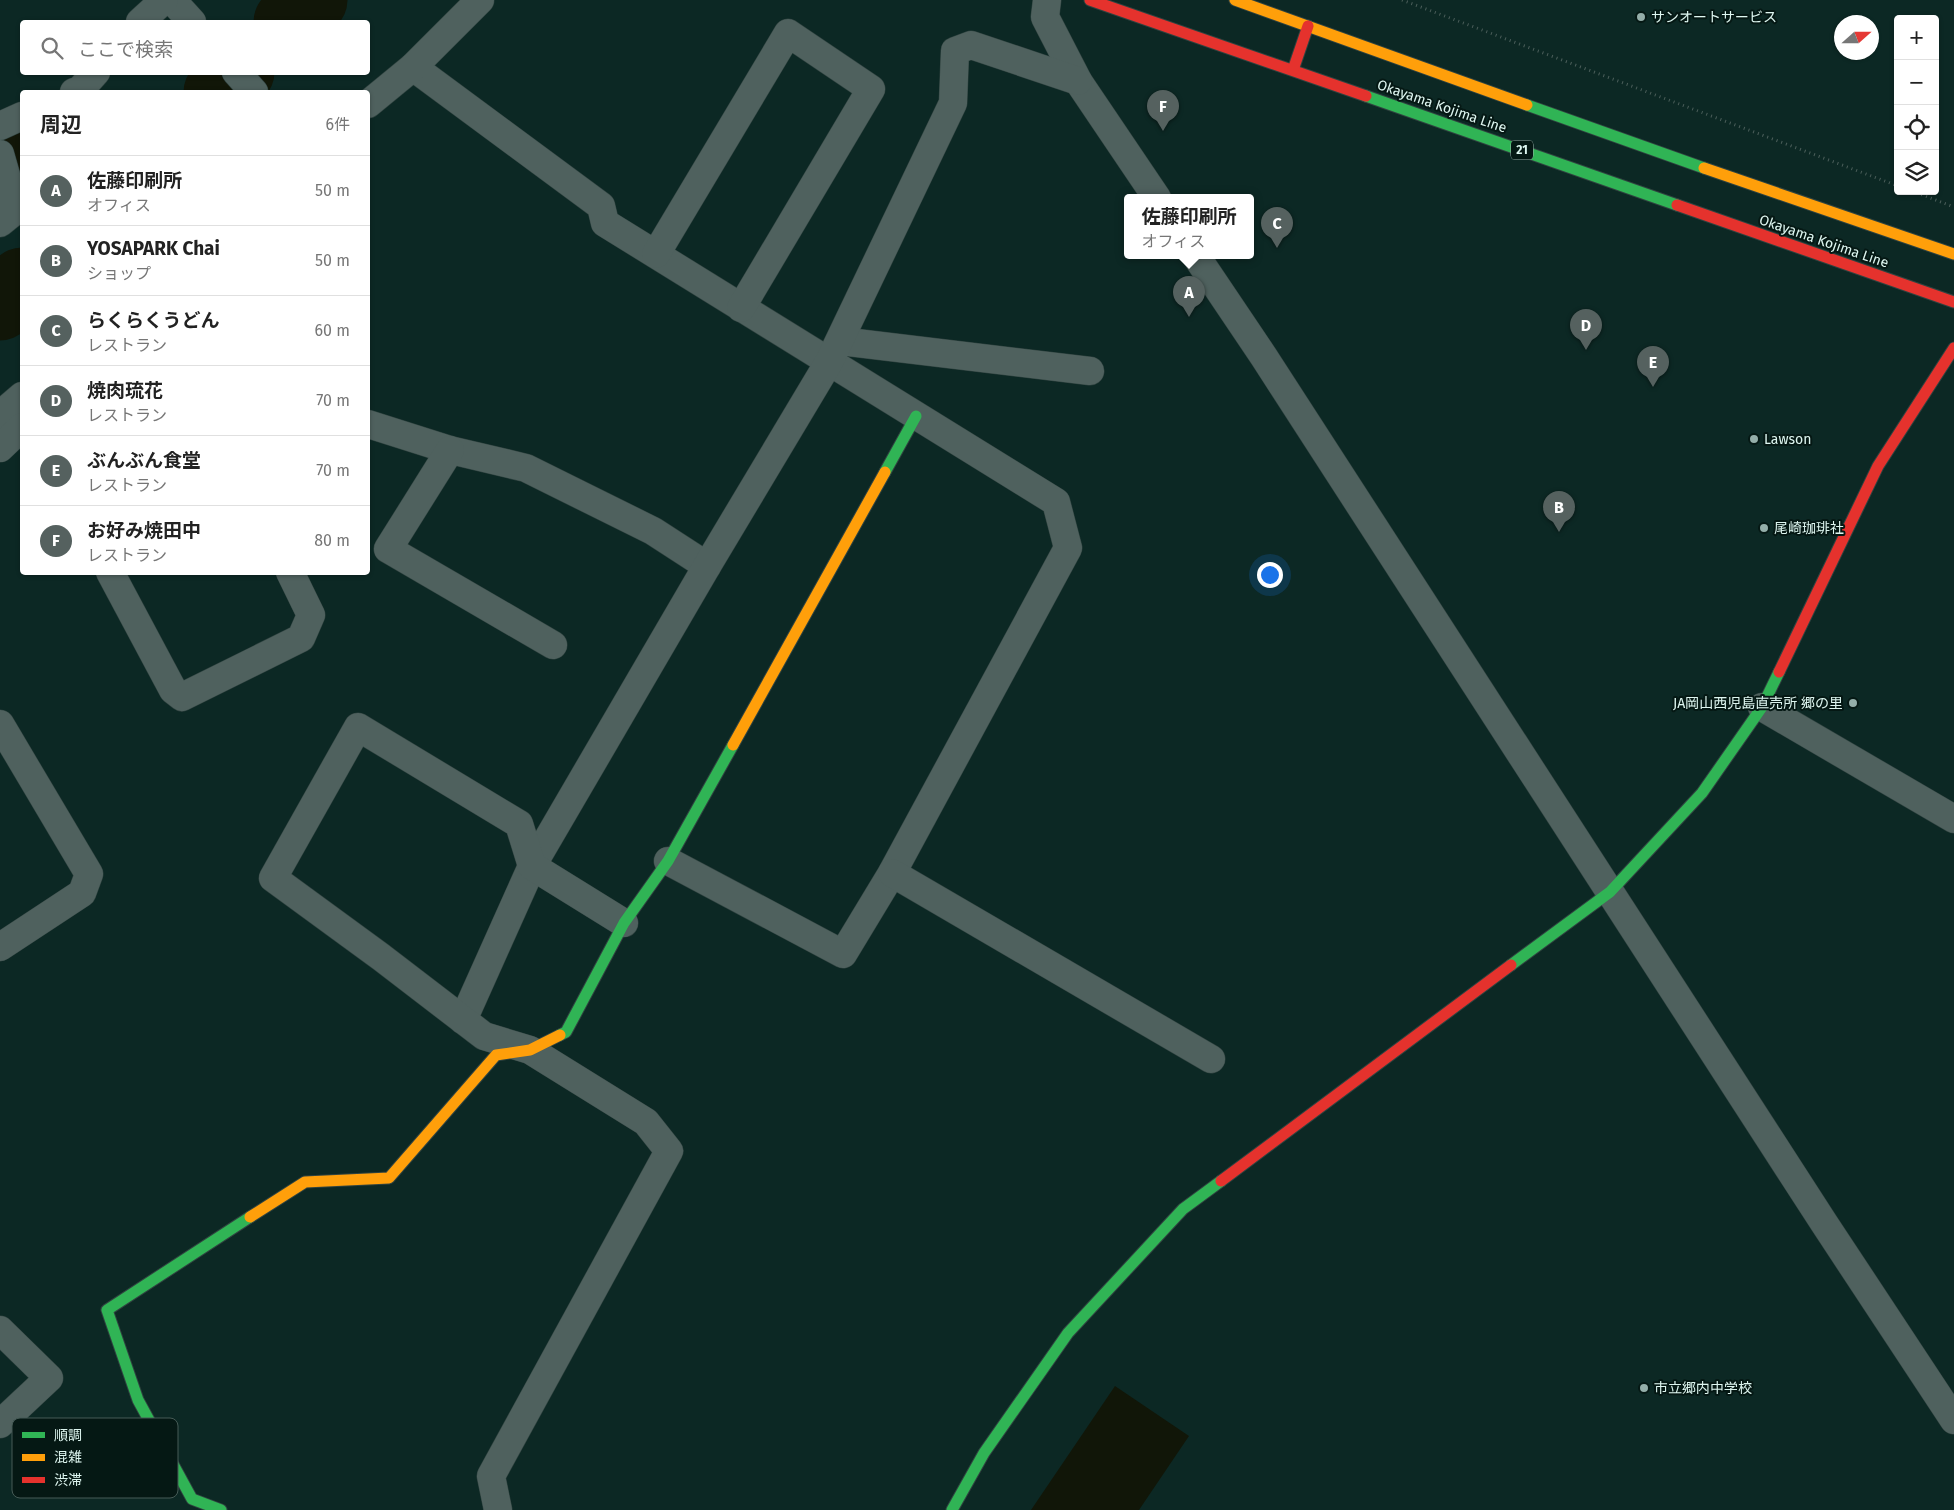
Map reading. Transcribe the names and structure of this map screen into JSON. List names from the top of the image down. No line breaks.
{"streets":{"street":["Okayama Kojima Line","21"]},"places":["サンオートサービス","Lawson","尾崎珈琲社","JA岡山西児島直売所 郷の里","市立郷内中学校"],"legend":["順調","混雑","渋滞"],"north":"right","page":{"map_buttons":["+","−"],"search":"ここで検索","pins":["F","C","A","D","E","B"],"heading":["周辺","6件"],"list":[{"mark":"A","name":"佐藤印刷所","note":"オフィス","value":"50 m"},{"mark":"B","name":"YOSAPARK Chai","note":"ショップ","value":"50 m"},{"mark":"C","name":"らくらくうどん","note":"レストラン","value":"60 m"},{"mark":"D","name":"焼肉琉花","note":"レストラン","value":"70 m"},{"mark":"E","name":"ぶんぶん食堂","note":"レストラン","value":"70 m"},{"mark":"F","name":"お好み焼田中","note":"レストラン","value":"80 m"}],"popup":["佐藤印刷所","オフィス"]}}
